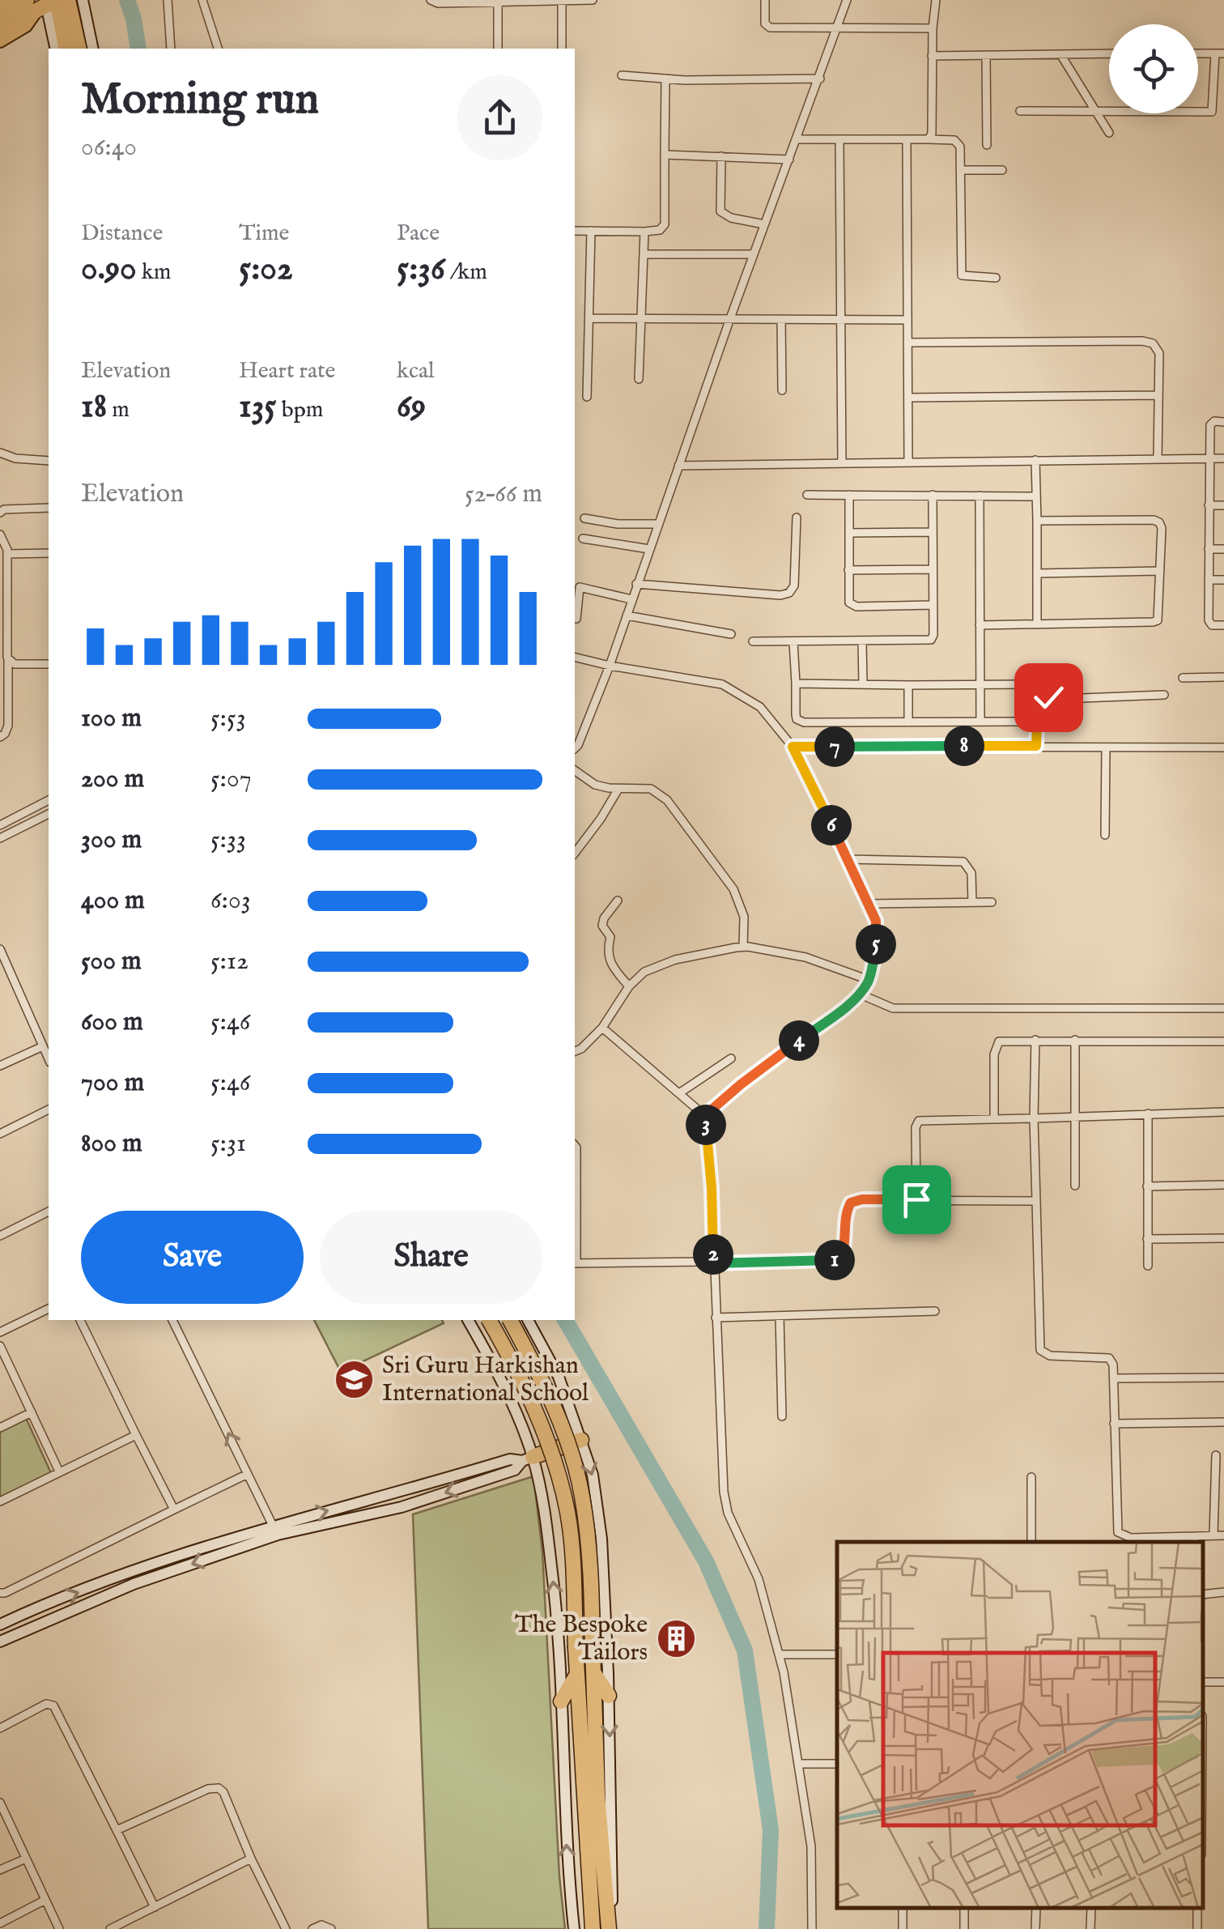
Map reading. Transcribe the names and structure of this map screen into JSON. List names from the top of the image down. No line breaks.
{"places":{"school or university":["Sri Guru Harkishan International School"],"building":["The Bespoke Tailors"]},"page":{"heading":["Morning run","06:40"],"stats":[["Distance","0.90 km"],["Time","5:02"],["Pace","5:36 /km"],["Elevation","18 m"],["Heart rate","135 bpm"],["kcal","69"]],"chart":["Elevation","52–66 m"],"list":[{"name":"100 m","note":"5:53"},{"name":"200 m","note":"5:07"},{"name":"300 m","note":"5:33"},{"name":"400 m","note":"6:03"},{"name":"500 m","note":"5:12"},{"name":"600 m","note":"5:46"},{"name":"700 m","note":"5:46"},{"name":"800 m","note":"5:31"}],"pins":["8","7","6","5","4","3","2","1"],"buttons":["Save","Share"]}}
